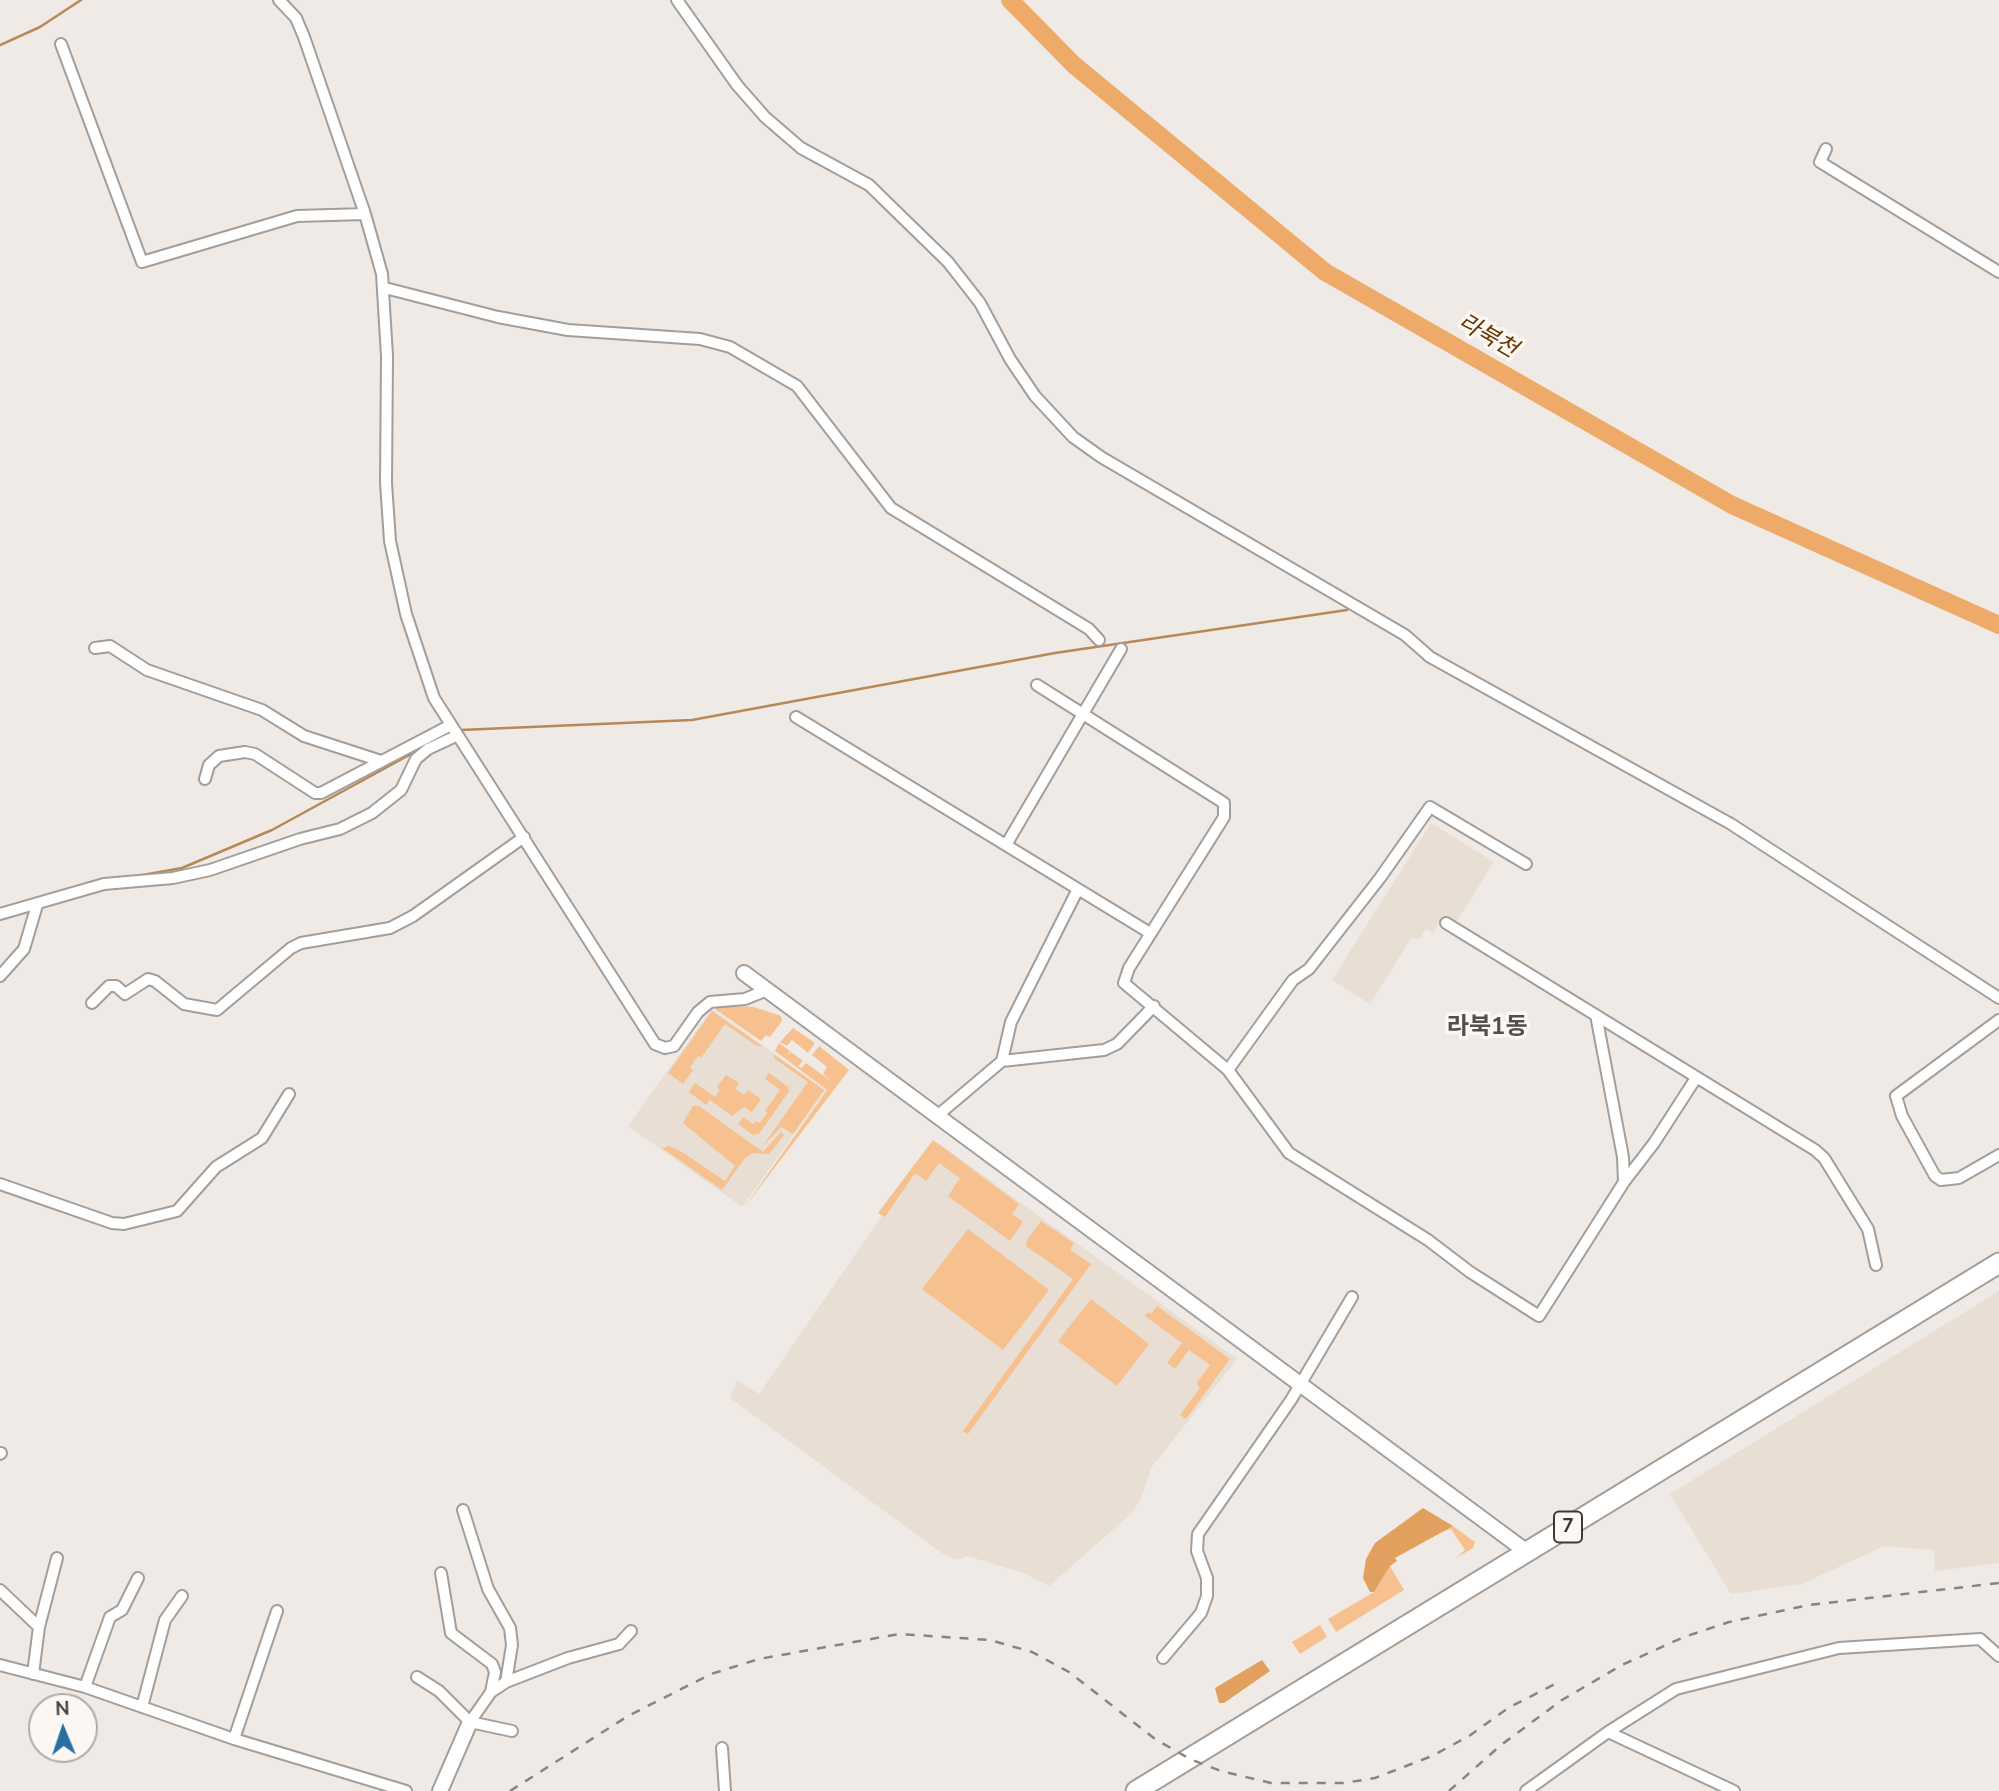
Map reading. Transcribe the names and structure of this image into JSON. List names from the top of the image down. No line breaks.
{"streets":{"highway":["7"]},"districts":["라북1동"],"water":["라북천"],"north":"top"}
